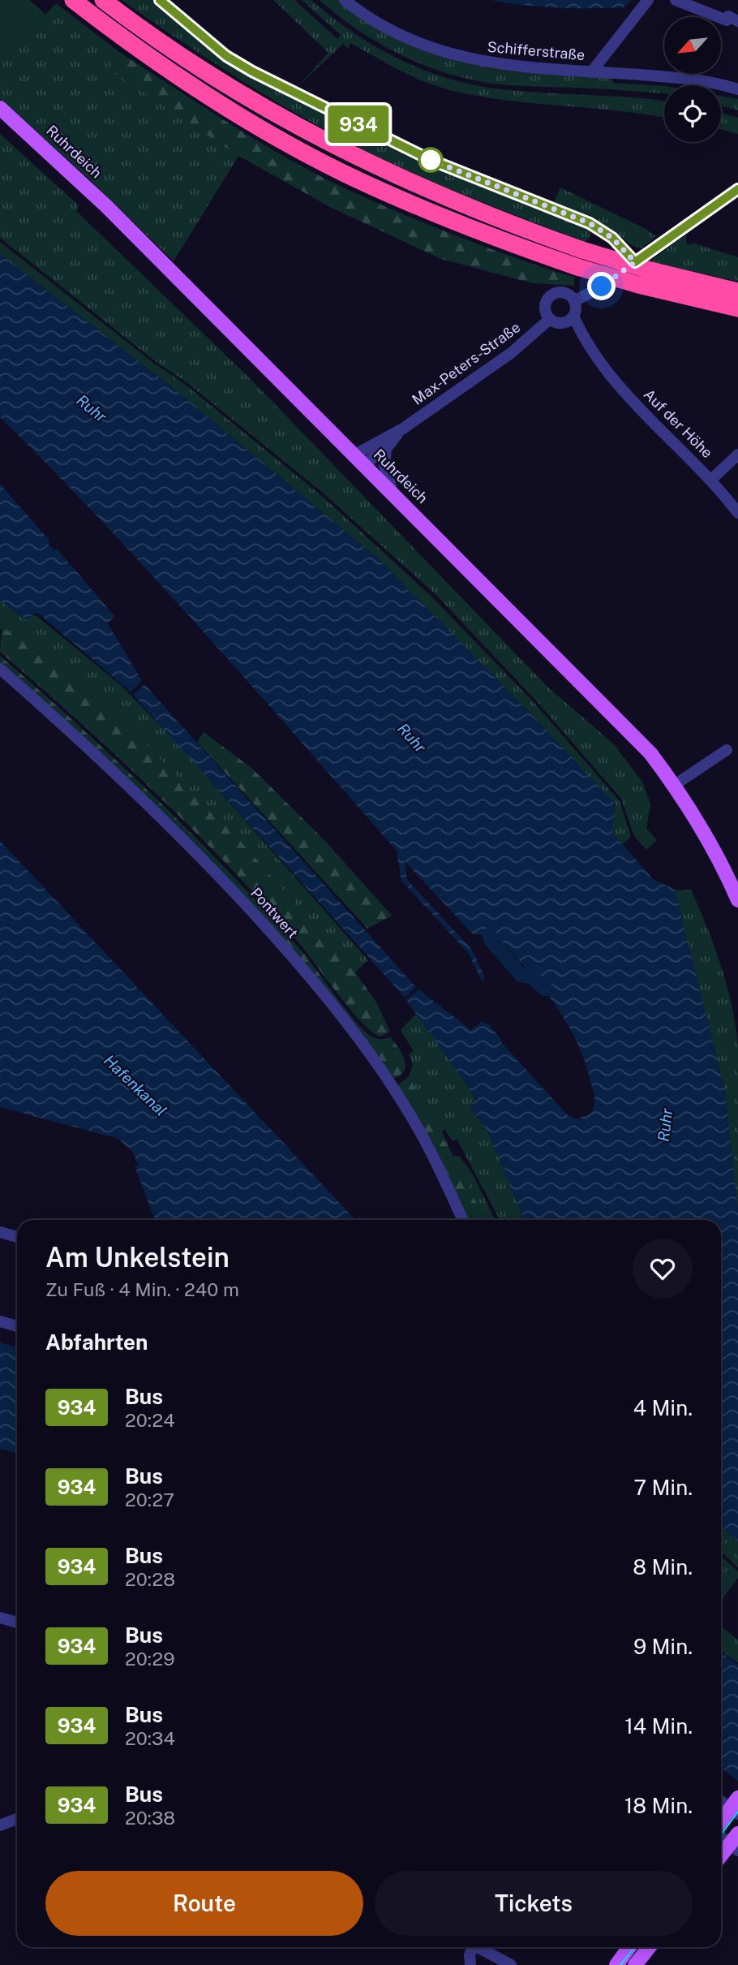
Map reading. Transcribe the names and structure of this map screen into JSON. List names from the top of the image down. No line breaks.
{"streets":{"main road":["Ruhrdeich"],"street":["Schifferstraße","Max-Peters-Straße","Auf der Höhe","Pontwert"]},"crossings":[["Ruhrdeich","Max-Peters-Straße"],["Max-Peters-Straße","Auf der Höhe"]],"water":["Ruhr","Hafenkanal"],"lines":["bus line 934"],"north":"bottom left","page":{"on_map":"934","heading":[["Am Unkelstein","Zu Fuß · 4 Min. · 240 m"],"Abfahrten"],"list":[{"mark":"934","name":"Bus","note":"20:24","value":"4 Min."},{"mark":"934","name":"Bus","note":"20:27","value":"7 Min."},{"mark":"934","name":"Bus","note":"20:28","value":"8 Min."},{"mark":"934","name":"Bus","note":"20:29","value":"9 Min."},{"mark":"934","name":"Bus","note":"20:34","value":"14 Min."},{"mark":"934","name":"Bus","note":"20:38","value":"18 Min."}],"buttons":["Route","Tickets"]}}
